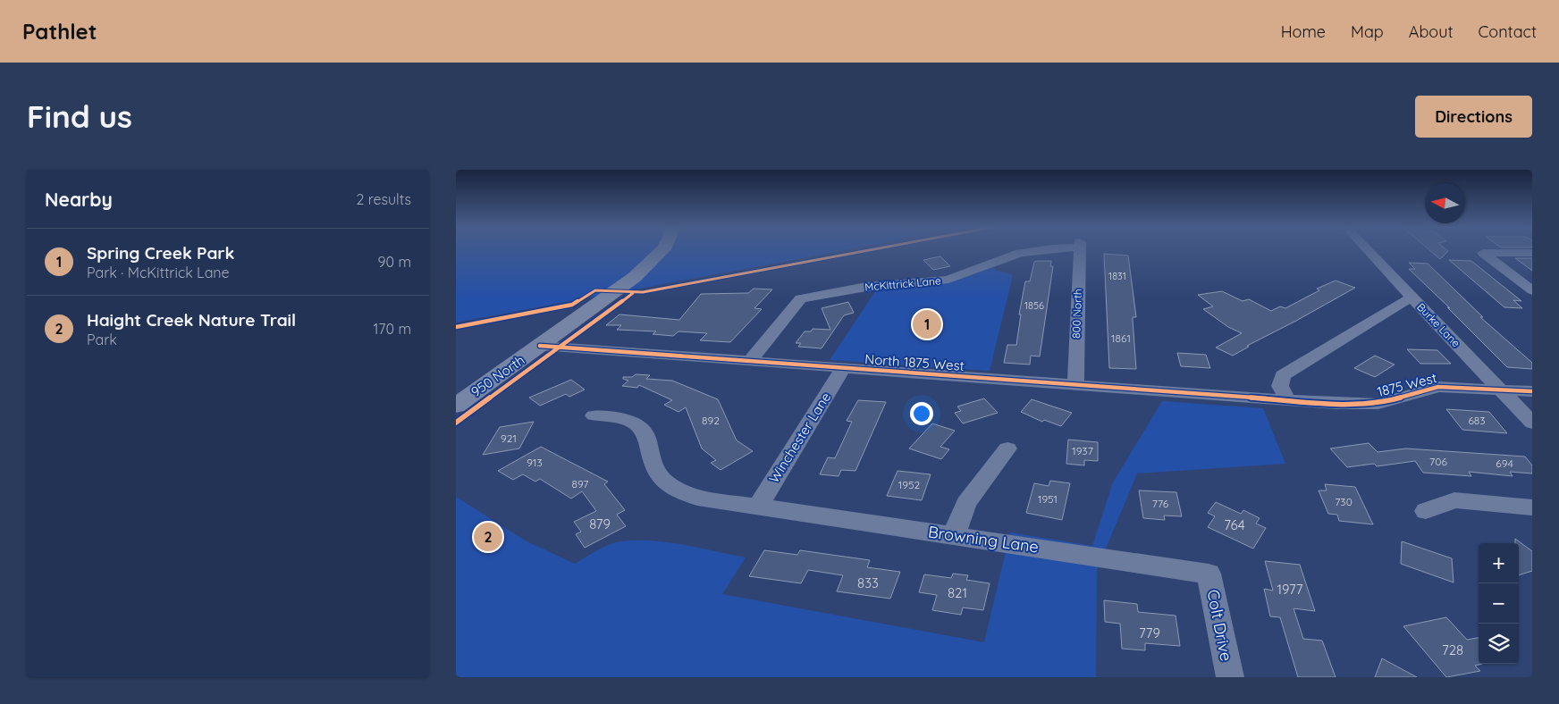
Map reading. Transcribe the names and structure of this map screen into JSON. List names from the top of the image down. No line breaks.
{"streets":{"main road":["950 North"],"street":["McKittrick Lane","800 North","Burke Lane","North 1875 West","1875 West","Winchester Lane","Browning Lane","Colt Drive"]},"crossings":[["McKittrick Lane","North 1875 West"],["800 North","North 1875 West"],["Burke Lane","1875 West"],["North 1875 West","950 North"],["North 1875 West","1875 West"],["North 1875 West","Winchester Lane"],["Winchester Lane","Browning Lane"],["Browning Lane","Colt Drive"]],"house_numbers":["1831","1856","1861","892","683","921","1937","706","913","694","897","1952","1951","730","776","879","764","833","1977","821","779","728"],"north":"left","page":{"header":"Pathlet","nav":["Home","Map","About","Contact"],"buttons":"Directions","title":"Find us","heading":["Nearby","2 results"],"list":[{"mark":"1","name":"Spring Creek Park","note":"Park · McKittrick Lane","value":"90 m"},{"mark":"2","name":"Haight Creek Nature Trail","note":"Park","value":"170 m"}],"pins":["1","2"],"map_buttons":["+","−"]}}
